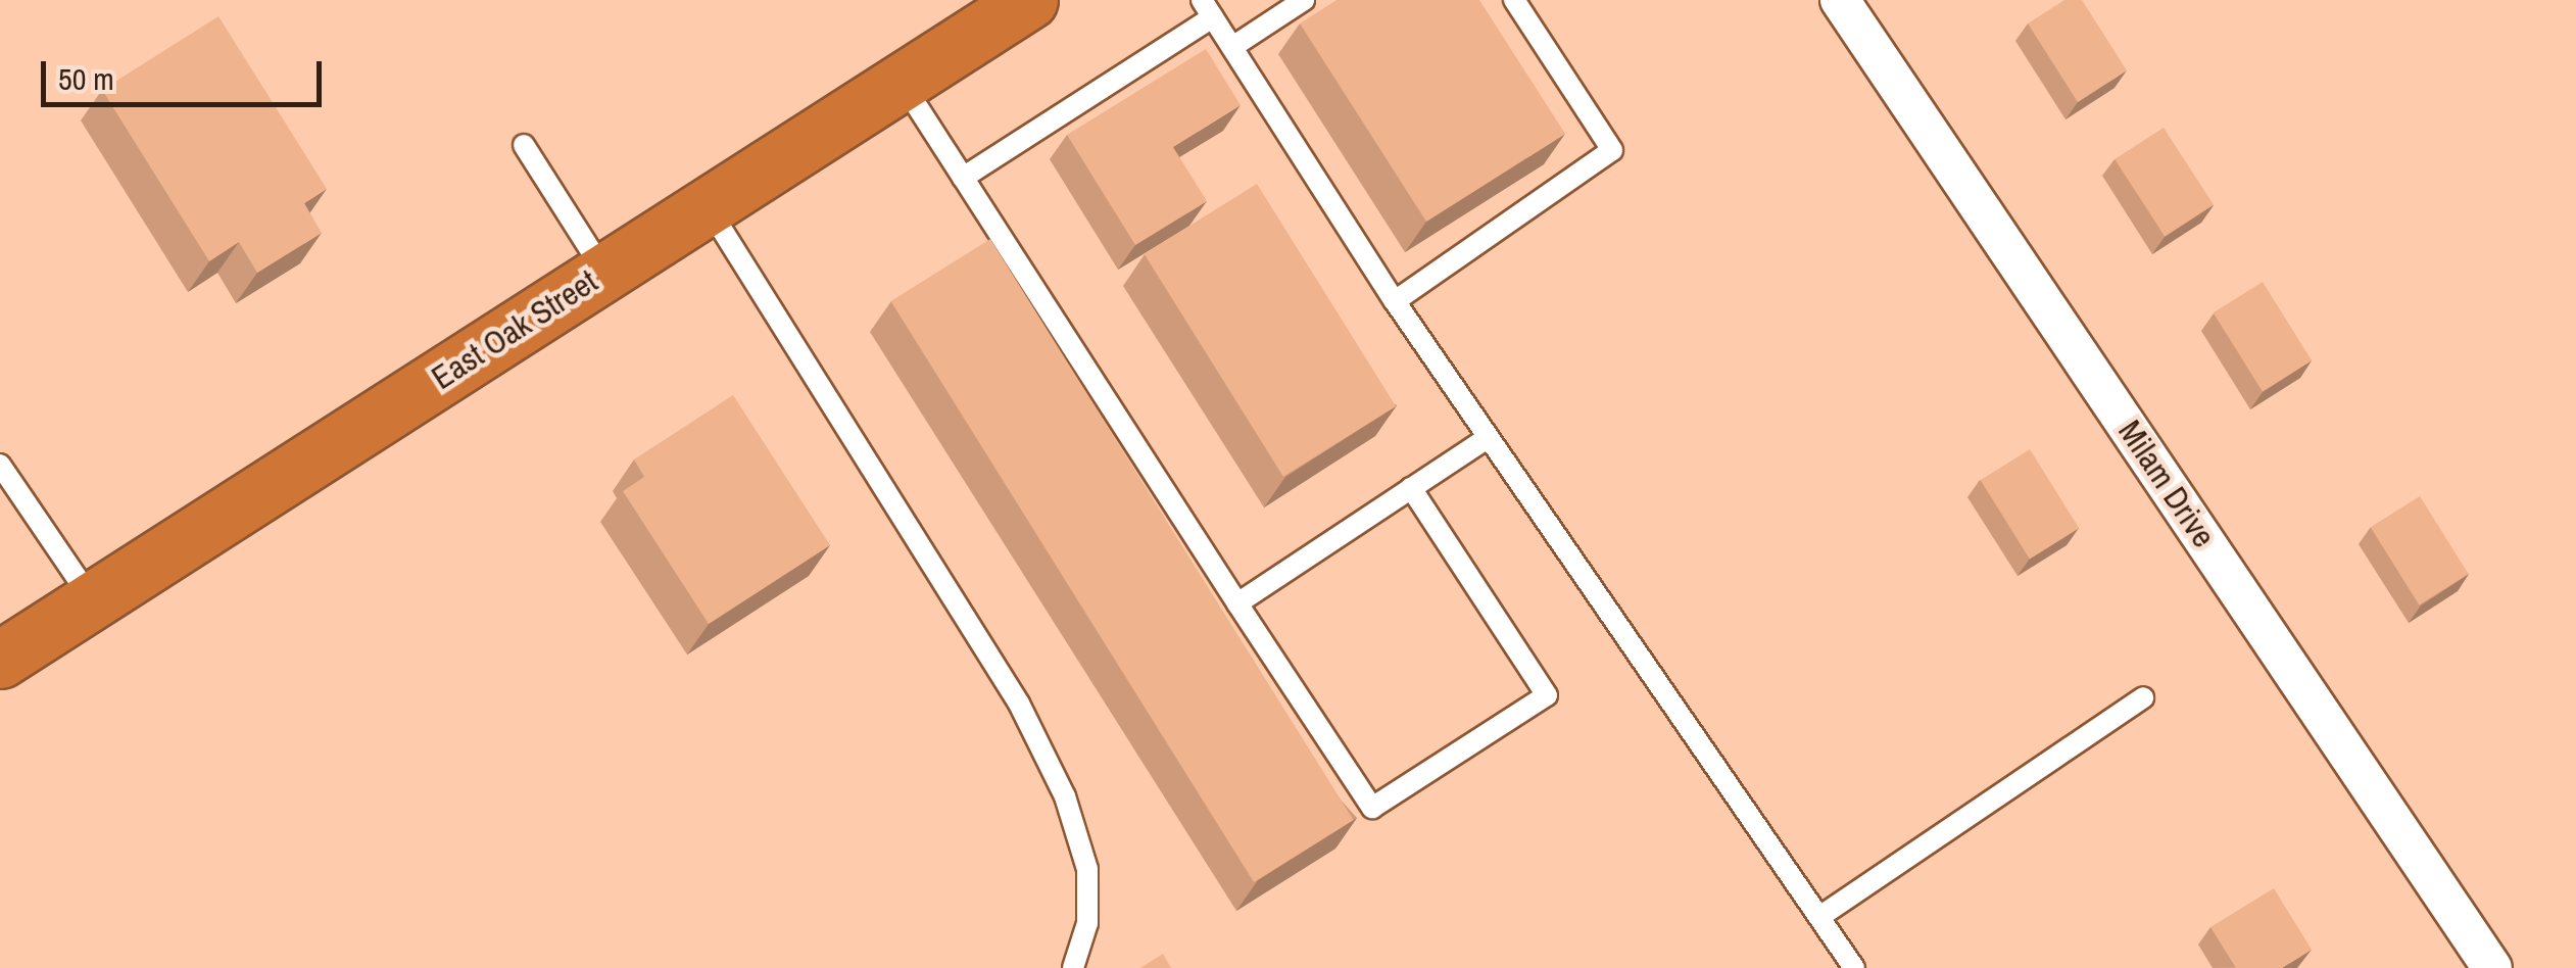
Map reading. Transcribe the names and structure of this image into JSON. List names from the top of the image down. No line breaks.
{"streets":{"highway":["East Oak Street"],"street":["Milam Drive"]},"scale_bar":"50 m"}
